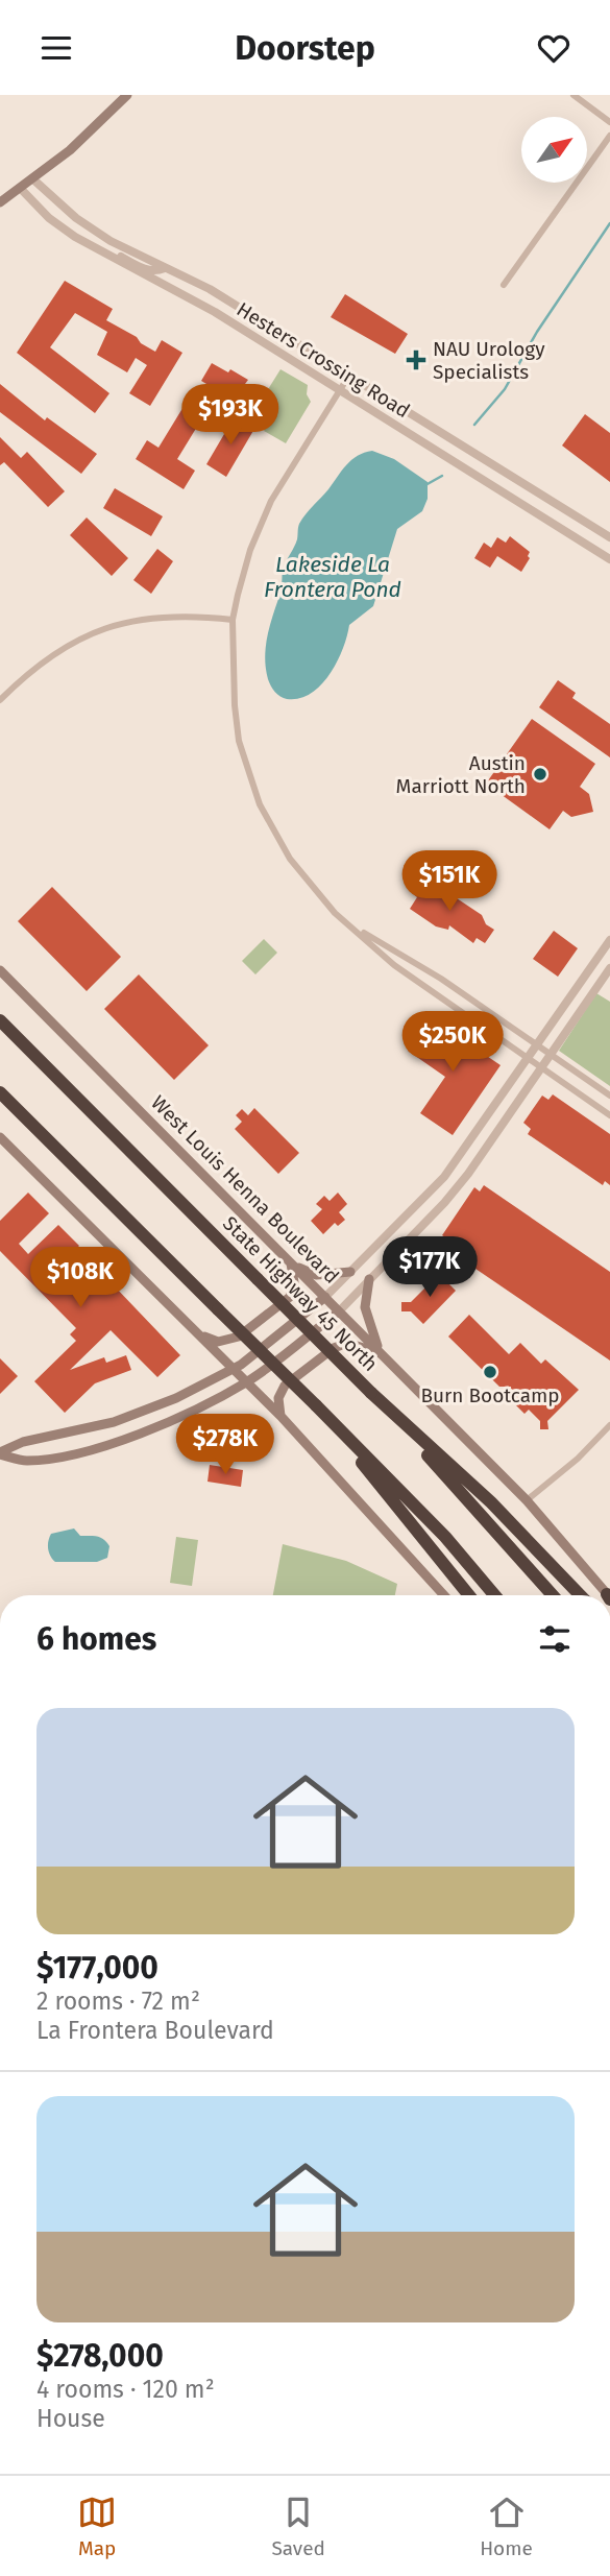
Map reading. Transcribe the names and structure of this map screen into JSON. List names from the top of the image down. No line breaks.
{"streets":{"highway":["State Highway 45 North"],"main road":["West Louis Henna Boulevard"],"street":["Hesters Crossing Road"]},"water":["Lakeside La Frontera Pond"],"places":{"health":["NAU Urology Specialists"],"other":["Austin Marriott North","Burn Bootcamp"]},"north":"top right","page":{"header":"Doorstep","price":["$193K","$151K","$250K","$177K","$108K","$278K"],"heading":"6 homes","list":[{"name":"$177,000","note":"2 rooms · 72 m² · La Frontera Boulevard"},{"name":"$278,000","note":"4 rooms · 120 m² · House"}],"tabs":["Map","Saved","Home"]}}
